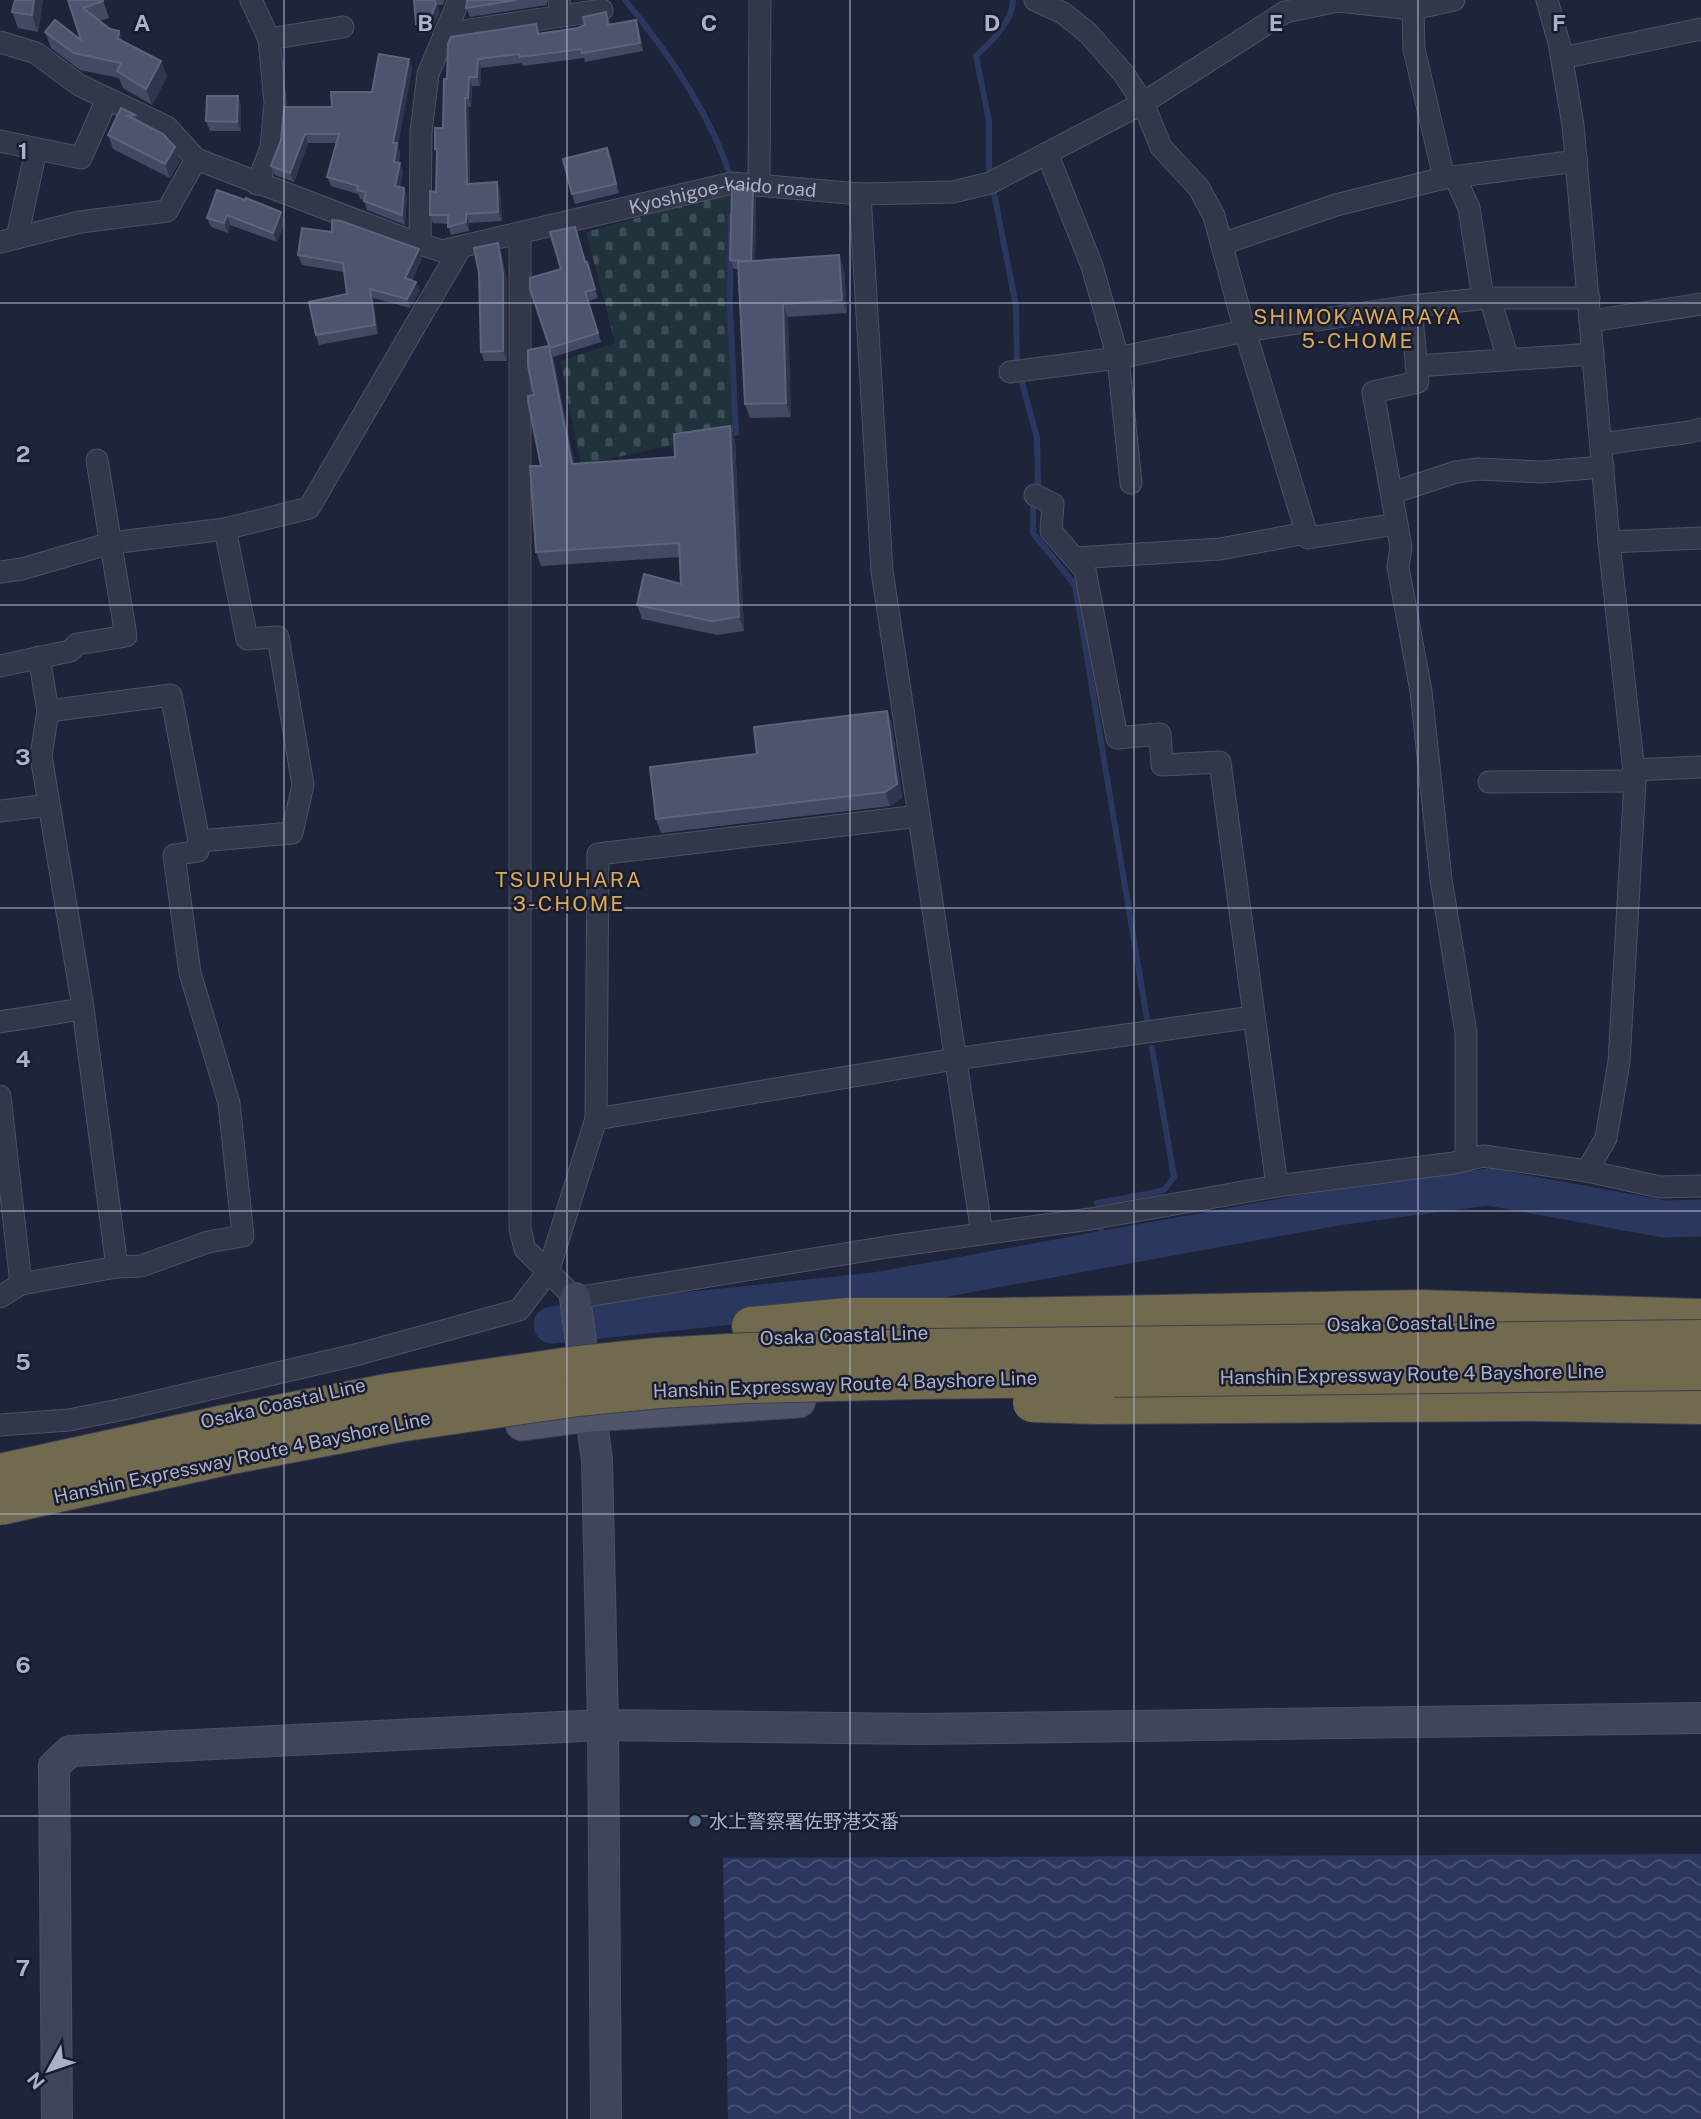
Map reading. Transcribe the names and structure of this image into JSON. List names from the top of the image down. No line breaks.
{"streets":{"highway":["Hanshin Expressway Route 4 Bayshore Line"],"main road":["Osaka Coastal Line"],"street":["Kyoshigoe-kaido road"]},"districts":["SHIMOKAWARAYA 5-CHOME","TSURUHARA 3-CHOME"],"places":["水上警察署佐野港交番"],"north":"bottom left","grid":{"columns":["A","B","C","D","E","F"],"rows":["1","2","3","4","5","6","7"]}}
